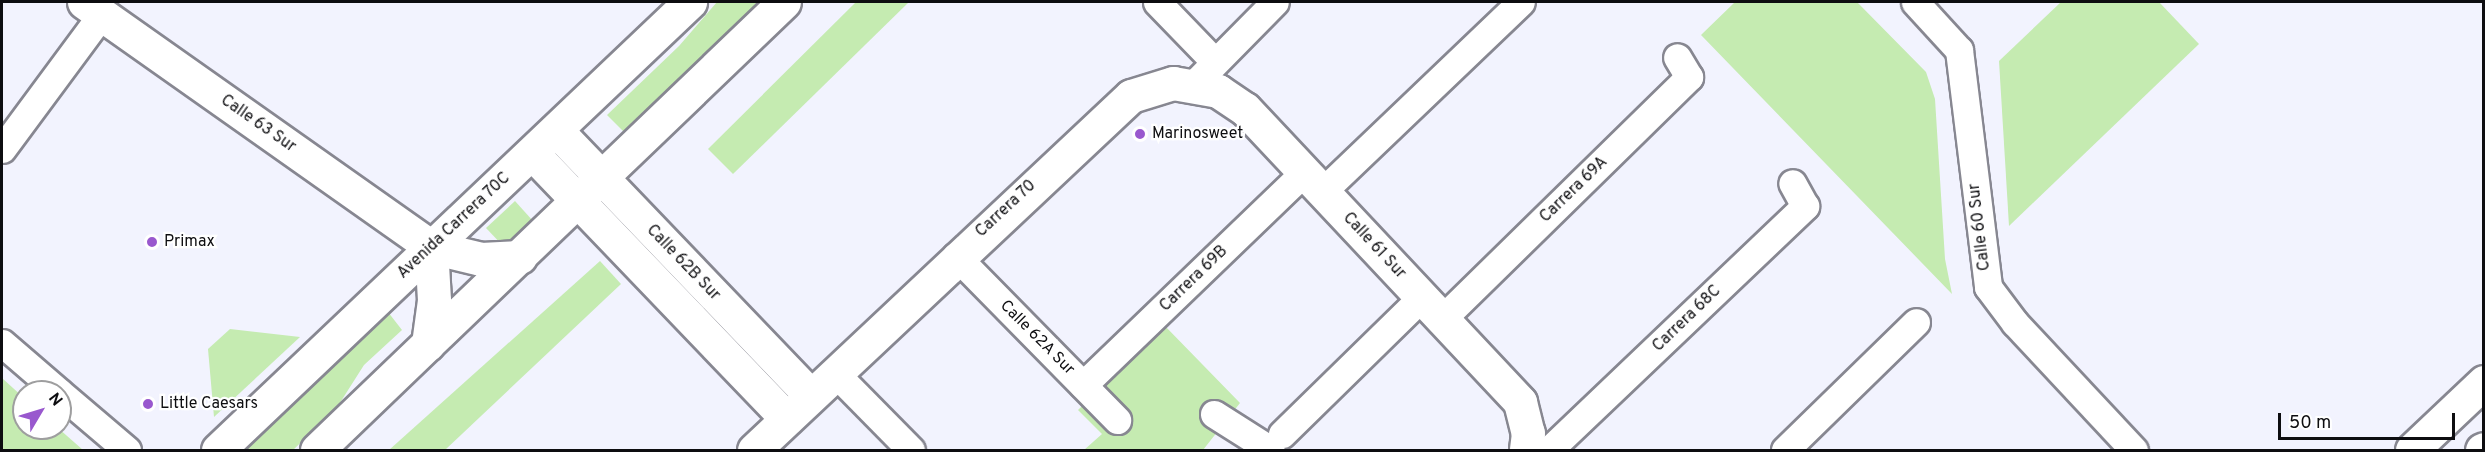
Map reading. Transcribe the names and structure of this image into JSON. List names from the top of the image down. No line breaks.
{"streets":{"street":["Calle 63 Sur","Carrera 69A","Carrera 70","Avenida Carrera 70C","Calle 60 Sur","Calle 61 Sur","Calle 62B Sur","Carrera 69B","Carrera 68C","Calle 62A Sur"]},"crossings":[["Calle 63 Sur","Avenida Carrera 70C"],["Carrera 69A","Calle 61 Sur"],["Carrera 70","Calle 61 Sur"],["Carrera 70","Calle 62B Sur"],["Carrera 70","Calle 62A Sur"],["Avenida Carrera 70C","Calle 62B Sur"],["Calle 61 Sur","Carrera 69B"],["Calle 61 Sur","Carrera 68C"],["Carrera 69B","Calle 62A Sur"]],"places":["Marinosweet","Primax","Little Caesars"],"scale_bar":"50 m","north":"top right"}
